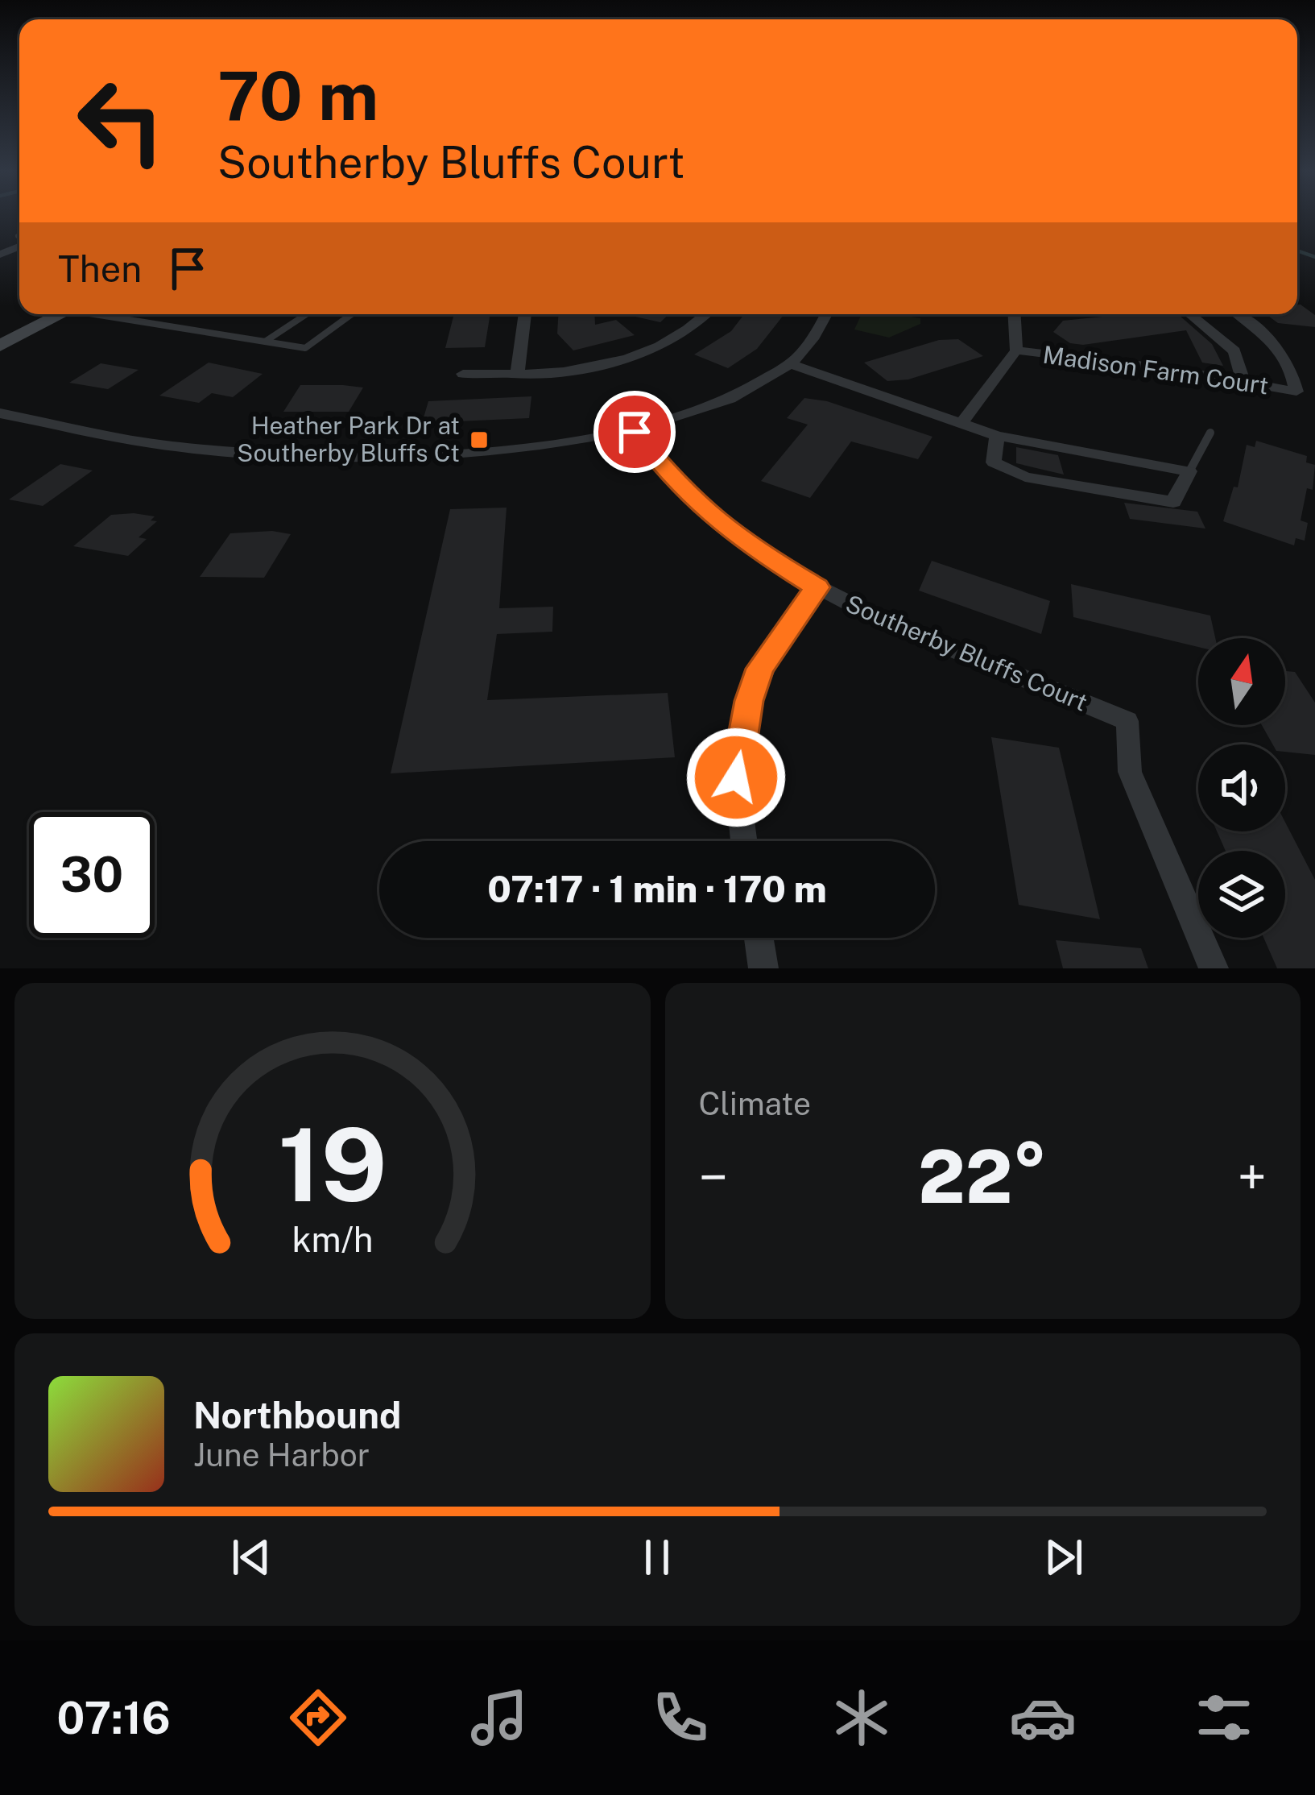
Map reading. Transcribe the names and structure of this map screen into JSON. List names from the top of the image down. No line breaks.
{"streets":{"street":["Madison Farm Court","Southerby Bluffs Court"]},"places":{"transit":["Heather Park Dr at Southerby Bluffs Ct"]},"north":"top","page":{"turn":["70 m","Southerby Bluffs Court"],"then":"Then","limit":"30","trip":"07:17 · 1 min · 170 m","tile":"Climate","heat":["−","22°","+"],"song":["Northbound","June Harbor"],"tabs":"07:16","gauge":["19","km/h"]}}
